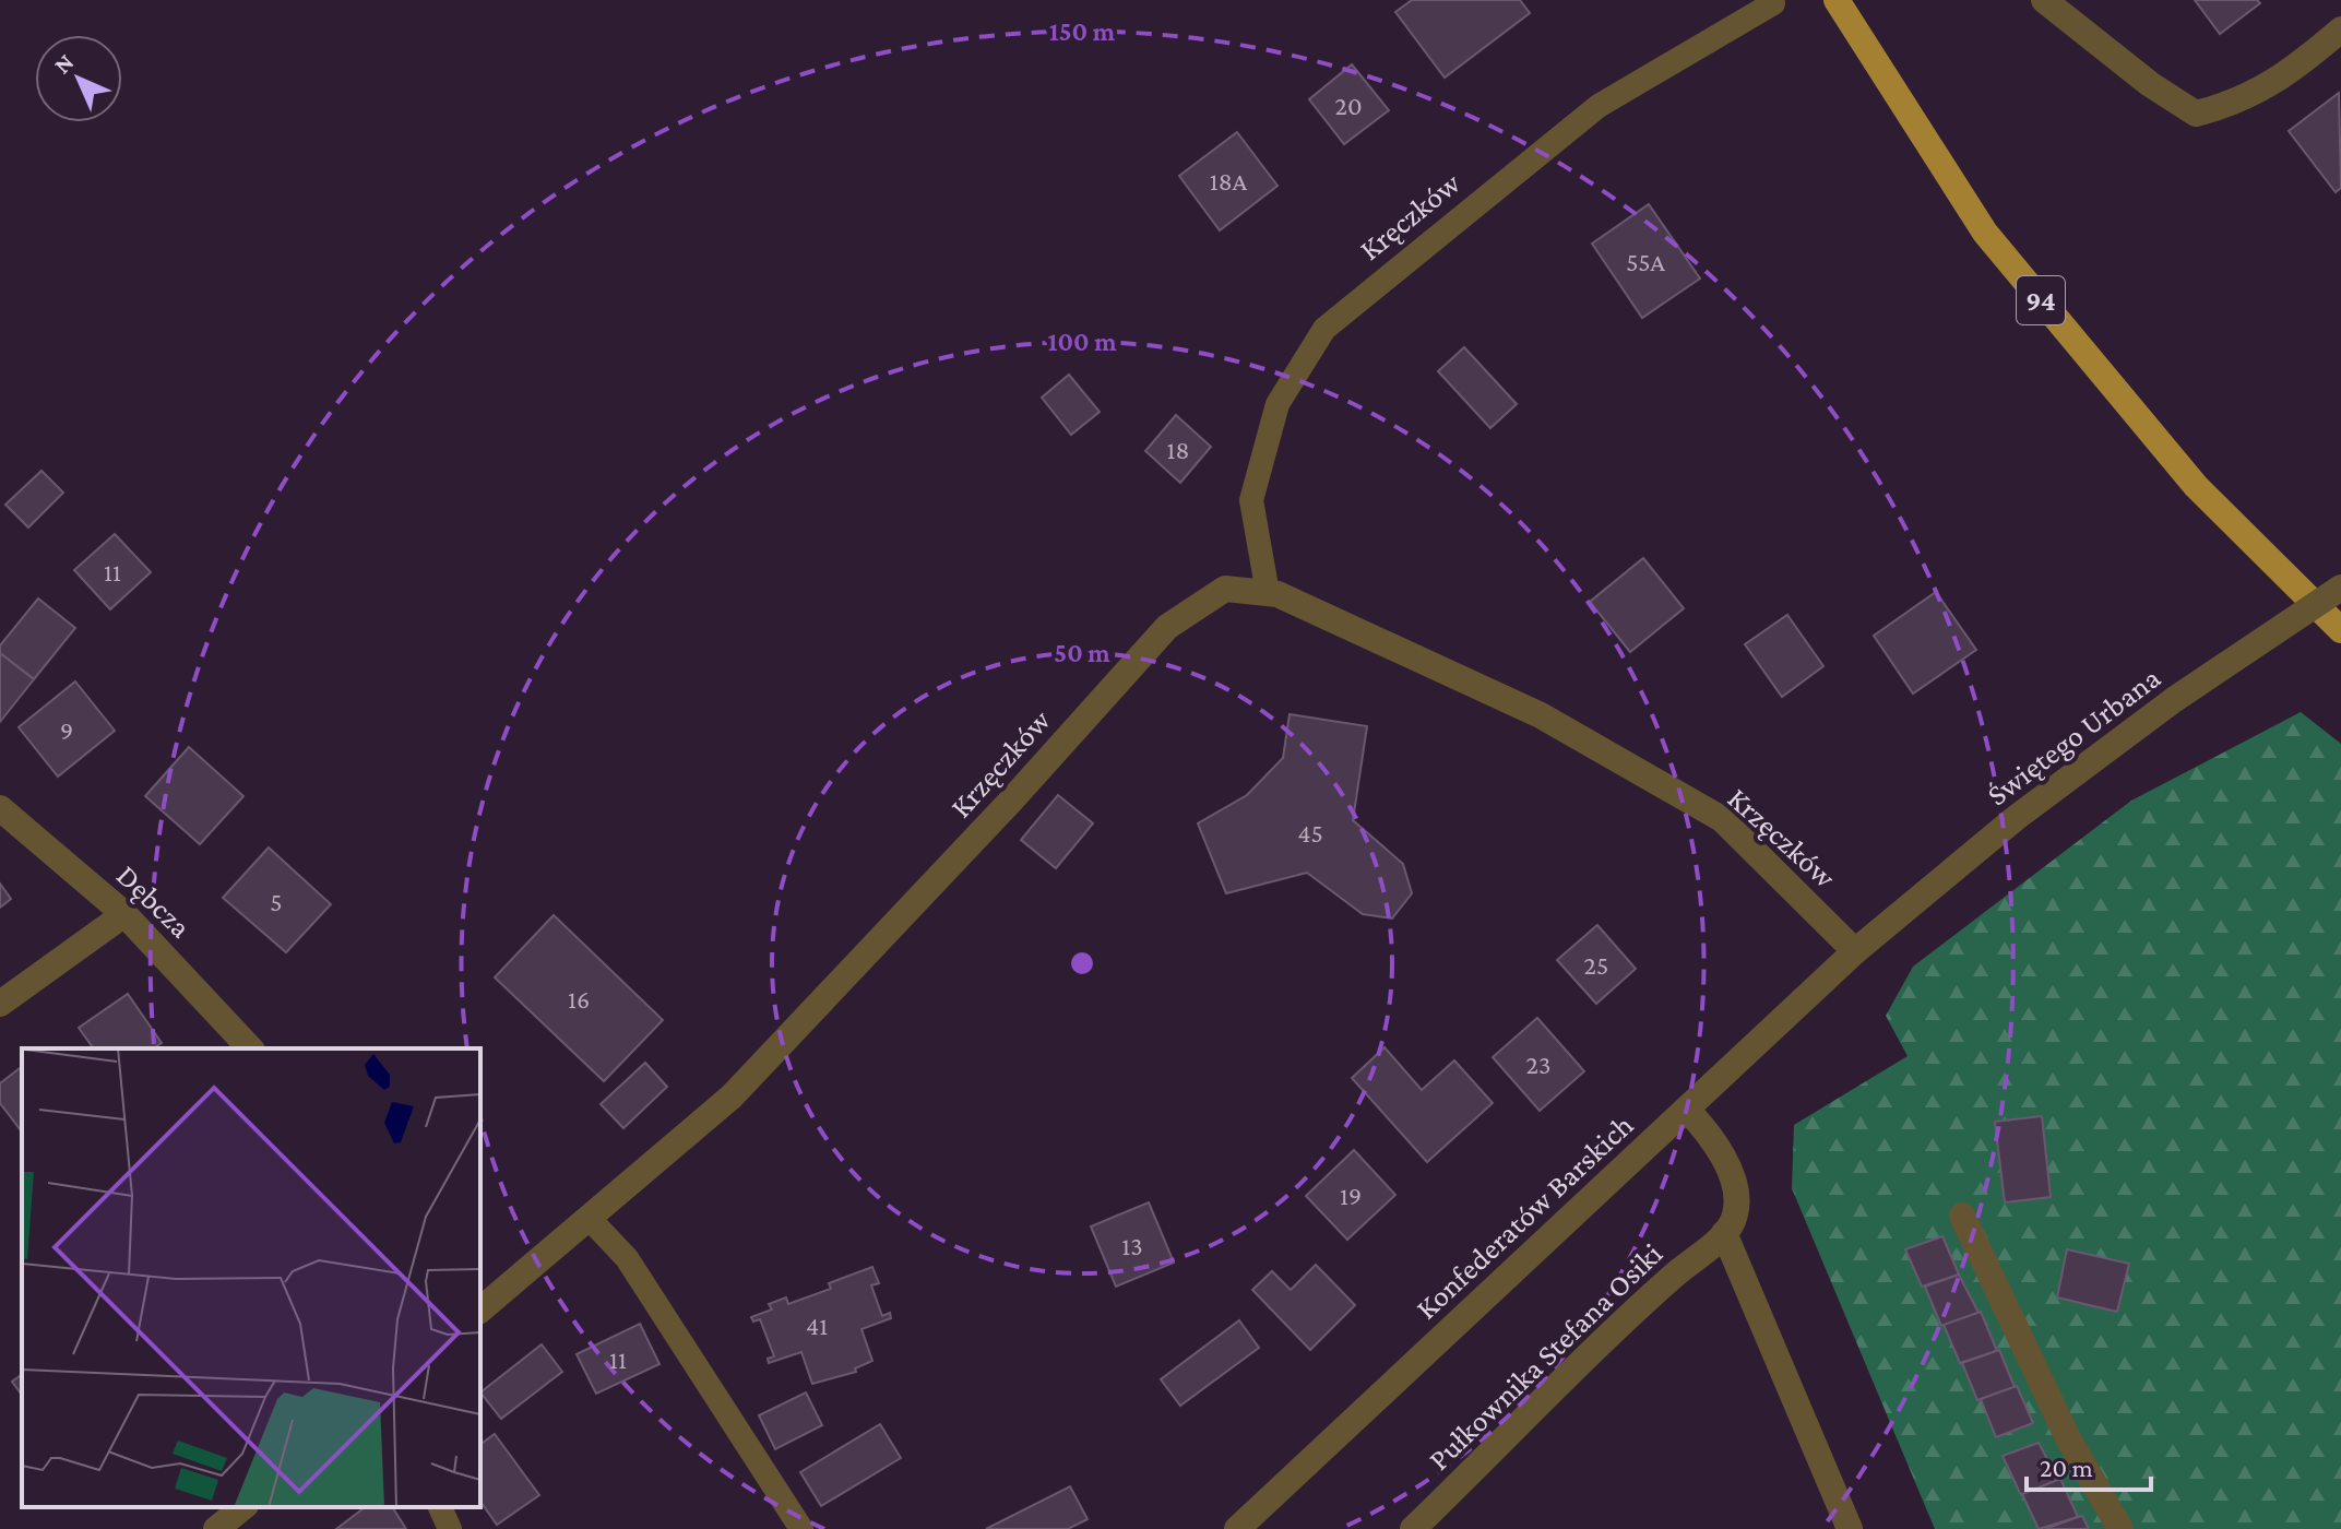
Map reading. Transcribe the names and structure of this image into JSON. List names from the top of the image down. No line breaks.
{"streets":{"main road":["94"],"street":["Świętego Urbana","Krzęczków","Dębcza","Konfederatów Barskich","Pułkownika Stefana Osiki"],"lane":["Kręczków"]},"crossings":[["Kręczków","Krzęczków"],["Świętego Urbana","Krzęczków"],["Świętego Urbana","Konfederatów Barskich"],["Krzęczków","Konfederatów Barskich"]],"house_numbers":["20","18A","55A","18","11","9","45","5","25","16","23","19","13","41","11"],"scale_bar":"20 m","north":"top left","rings":["150 m","100 m","50 m"]}
